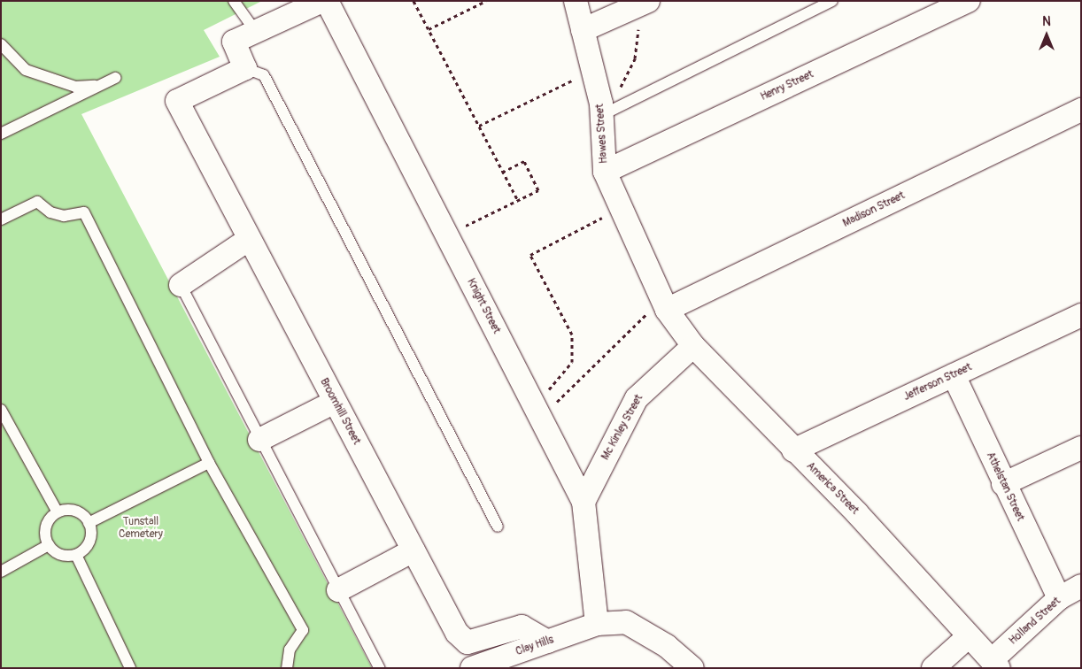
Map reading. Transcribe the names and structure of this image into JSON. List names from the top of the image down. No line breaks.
{"streets":{"street":["Henry Street","Hawes Street","Madison Street","Knight Street","Jefferson Street","Broomhill Street","Mc Kinley Street","Athelstan Street","America Street","Holland Street","Clay Hills"]},"crossings":[["Henry Street","Hawes Street"],["Hawes Street","Madison Street"],["Hawes Street","America Street"],["Madison Street","America Street"],["Knight Street","Mc Kinley Street"],["Knight Street","Clay Hills"],["Jefferson Street","Athelstan Street"],["Jefferson Street","America Street"],["Broomhill Street","Clay Hills"],["Mc Kinley Street","America Street"],["Athelstan Street","Holland Street"],["America Street","Holland Street"]],"parks":["Tunstall Cemetery"],"north":"top"}
